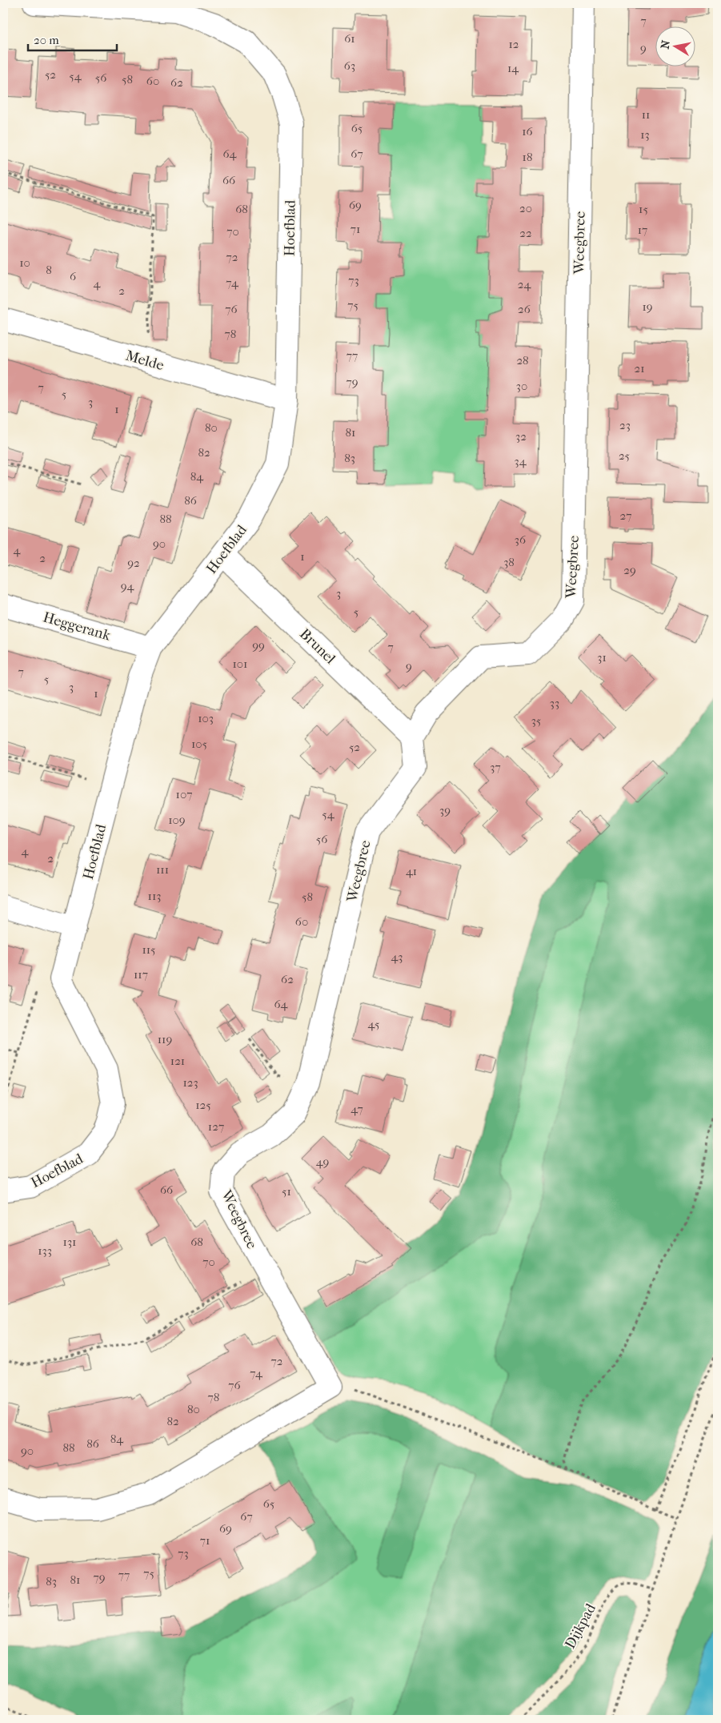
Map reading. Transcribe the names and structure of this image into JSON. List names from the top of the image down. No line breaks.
{"streets":{"street":["Hoefblad","Weegbree","Melde","Heggerank","Brunel"],"path":["Dijkpad"]},"crossings":[["Hoefblad","Melde"],["Hoefblad","Heggerank"],["Hoefblad","Brunel"],["Weegbree","Brunel"]],"house_numbers":["7","61","12","9","63","14","52","54","56","58","60","62","11","65","16","13","64","67","18","66","69","20","68","15","71","17","70","22","72","10","8","6","73","74","4","24","2","75","19","76","26","78","77","28","21","79","30","7","5","3","1","23","80","81","32","82","25","83","34","84","86","27","88","36","90","4","1","2","38","92","29","94","3","5","99","7","31","101","9","7","5","3","1","33","103","35","105","52","37","107","39","54","109","56","4","2","111","41","113","58","60","115","43","117","62","64","45","119","121","123","125","47","127","49","66","51","131","68","133","70","72","74","76","78","80","82","84","86","88","90","65","67","69","71","73","75","77","79","81","83"],"scale_bar":"20 m","north":"left"}
